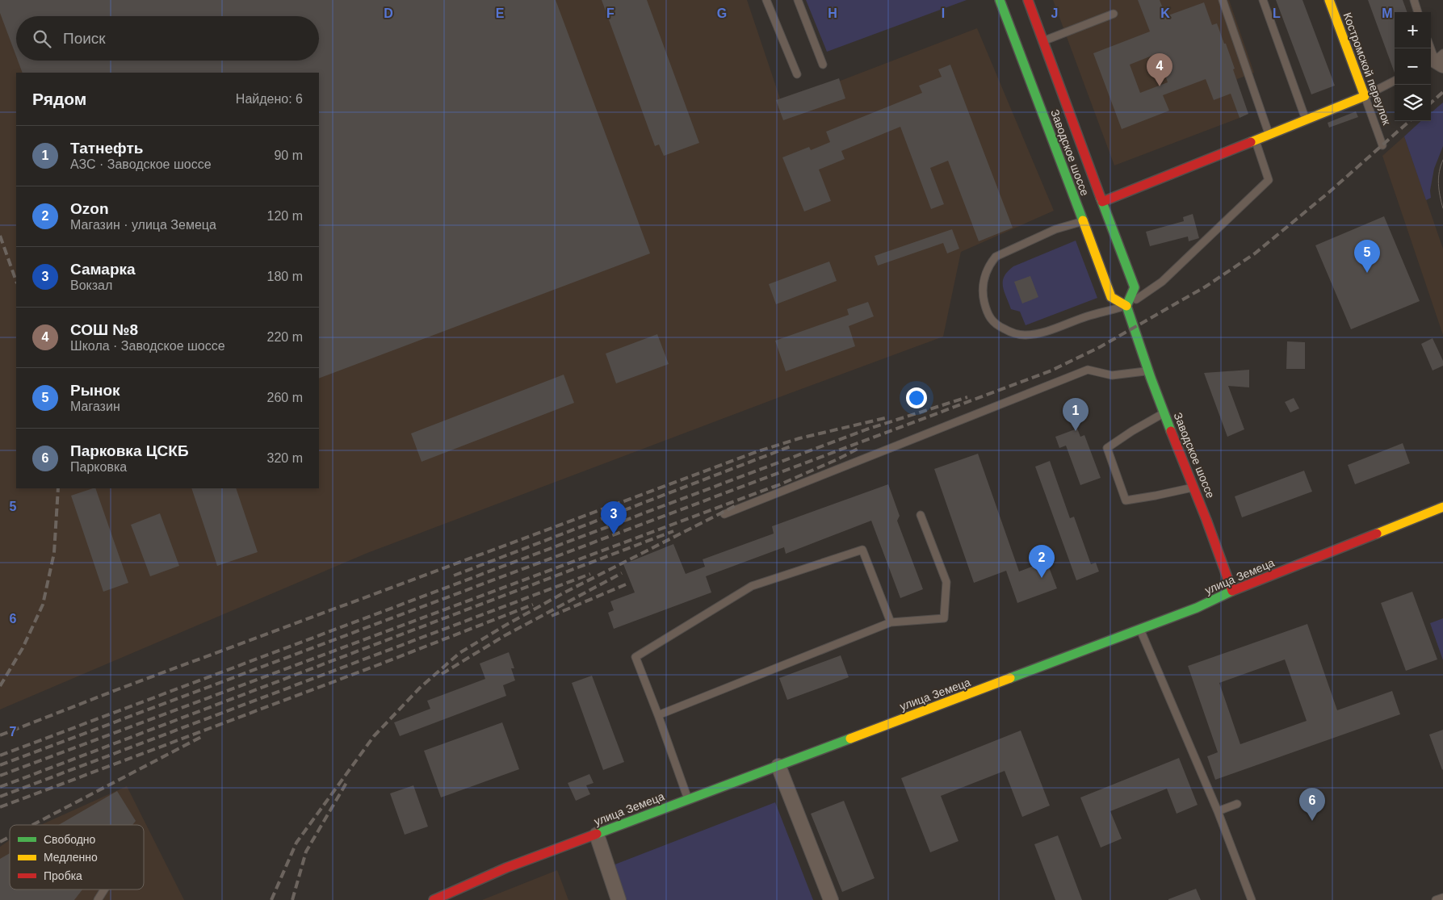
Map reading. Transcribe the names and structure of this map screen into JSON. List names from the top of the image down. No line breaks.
{"streets":{"street":["Костромской переулок","Заводское шоссе","улица Земеца"]},"crossings":[["Заводское шоссе","улица Земеца"]],"legend":["Свободно","Медленно","Пробка"],"page":{"map_buttons":["+","−"],"search":"Поиск","pins":["4","5","1","3","2","6"],"heading":["Рядом","Найдено: 6"],"list":[{"mark":"1","name":"Татнефть","note":"АЗС · Заводское шоссе","value":"90 m"},{"mark":"2","name":"Ozon","note":"Магазин · улица Земеца","value":"120 m"},{"mark":"3","name":"Самарка","note":"Вокзал","value":"180 m"},{"mark":"4","name":"СОШ №8","note":"Школа · Заводское шоссе","value":"220 m"},{"mark":"5","name":"Рынок","note":"Магазин","value":"260 m"},{"mark":"6","name":"Парковка ЦСКБ","note":"Парковка","value":"320 m"}]},"grid":{"columns":["D","E","F","G","H","I","J","K","L","M"],"rows":["5","6","7"]}}
